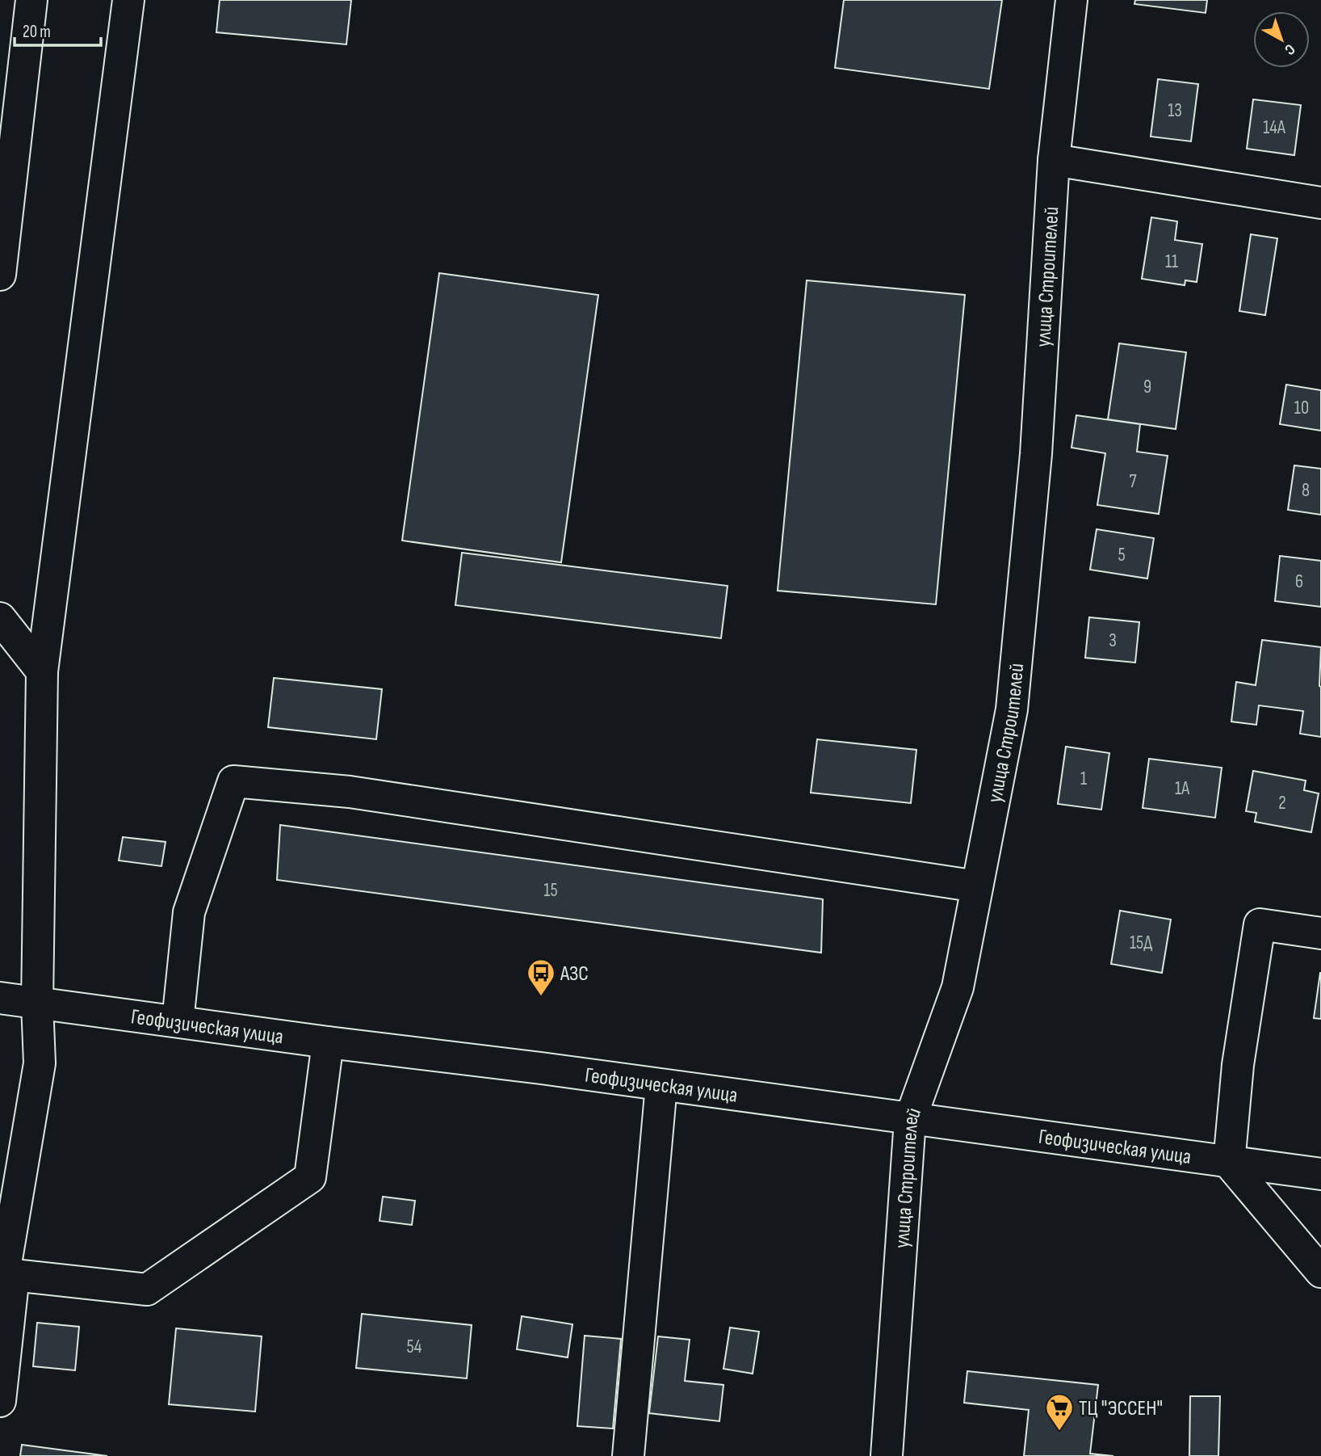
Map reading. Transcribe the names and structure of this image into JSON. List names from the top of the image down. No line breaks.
{"streets":{"street":["улица Строителей","Геофизическая улица"]},"crossings":[["улица Строителей","Геофизическая улица"]],"places":{"bus stop":["АЗС"],"supermarket":["ТЦ \"ЭССЕН\""]},"house_numbers":["13","14А","11","9","10","7","8","5","6","3","1","1А","2","15","15Д","54"],"scale_bar":"20 m","north":"bottom right"}
